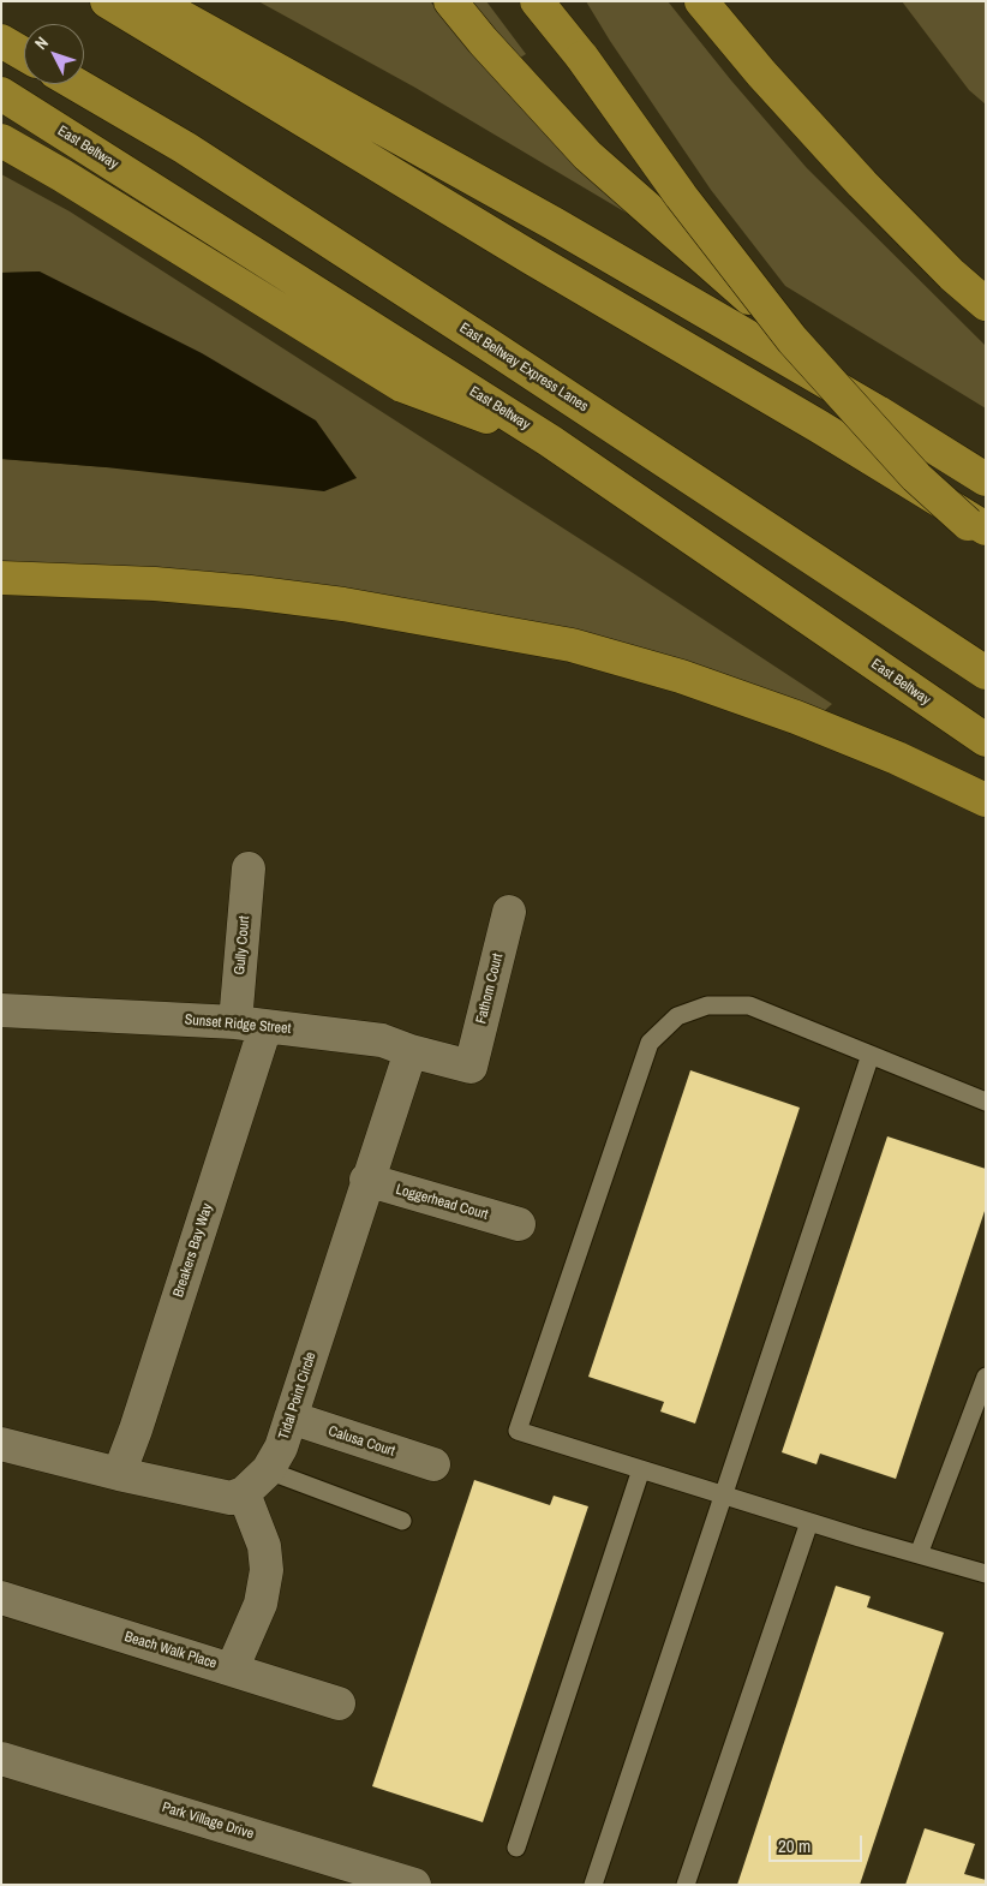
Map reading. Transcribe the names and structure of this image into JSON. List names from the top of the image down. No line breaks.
{"streets":{"highway":["East Beltway","East Beltway Express Lanes"],"street":["Gully Court","Fathom Court","Sunset Ridge Street","Loggerhead Court","Breakers Bay Way","Tidal Point Circle","Calusa Court","Beach Walk Place","Park Village Drive"]},"crossings":[["Gully Court","Sunset Ridge Street"],["Gully Court","Breakers Bay Way"],["Fathom Court","Sunset Ridge Street"],["Sunset Ridge Street","Breakers Bay Way"],["Sunset Ridge Street","Tidal Point Circle"],["Loggerhead Court","Tidal Point Circle"],["Tidal Point Circle","Calusa Court"]],"scale_bar":"20 m","north":"top left"}
